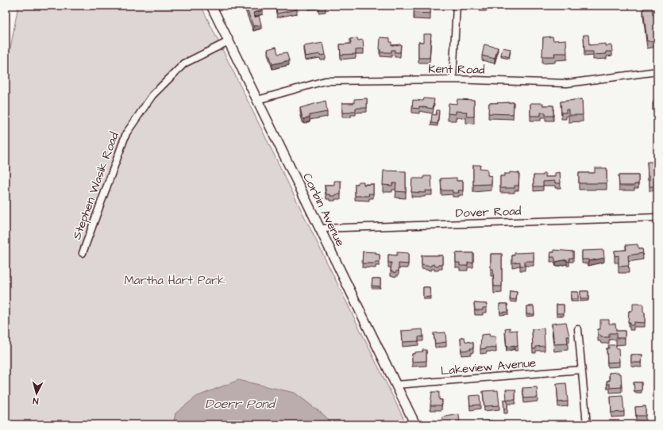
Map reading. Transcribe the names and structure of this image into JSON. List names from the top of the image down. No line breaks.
{"streets":{"main road":["Corbin Avenue"],"street":["Kent Road","Stephen Wasik Road","Dover Road","Lakeview Avenue"]},"crossings":[["Kent Road","Corbin Avenue"],["Stephen Wasik Road","Corbin Avenue"],["Corbin Avenue","Dover Road"],["Corbin Avenue","Lakeview Avenue"]],"water":["Doerr Pond"],"parks":["Martha Hart Park"],"north":"bottom"}
